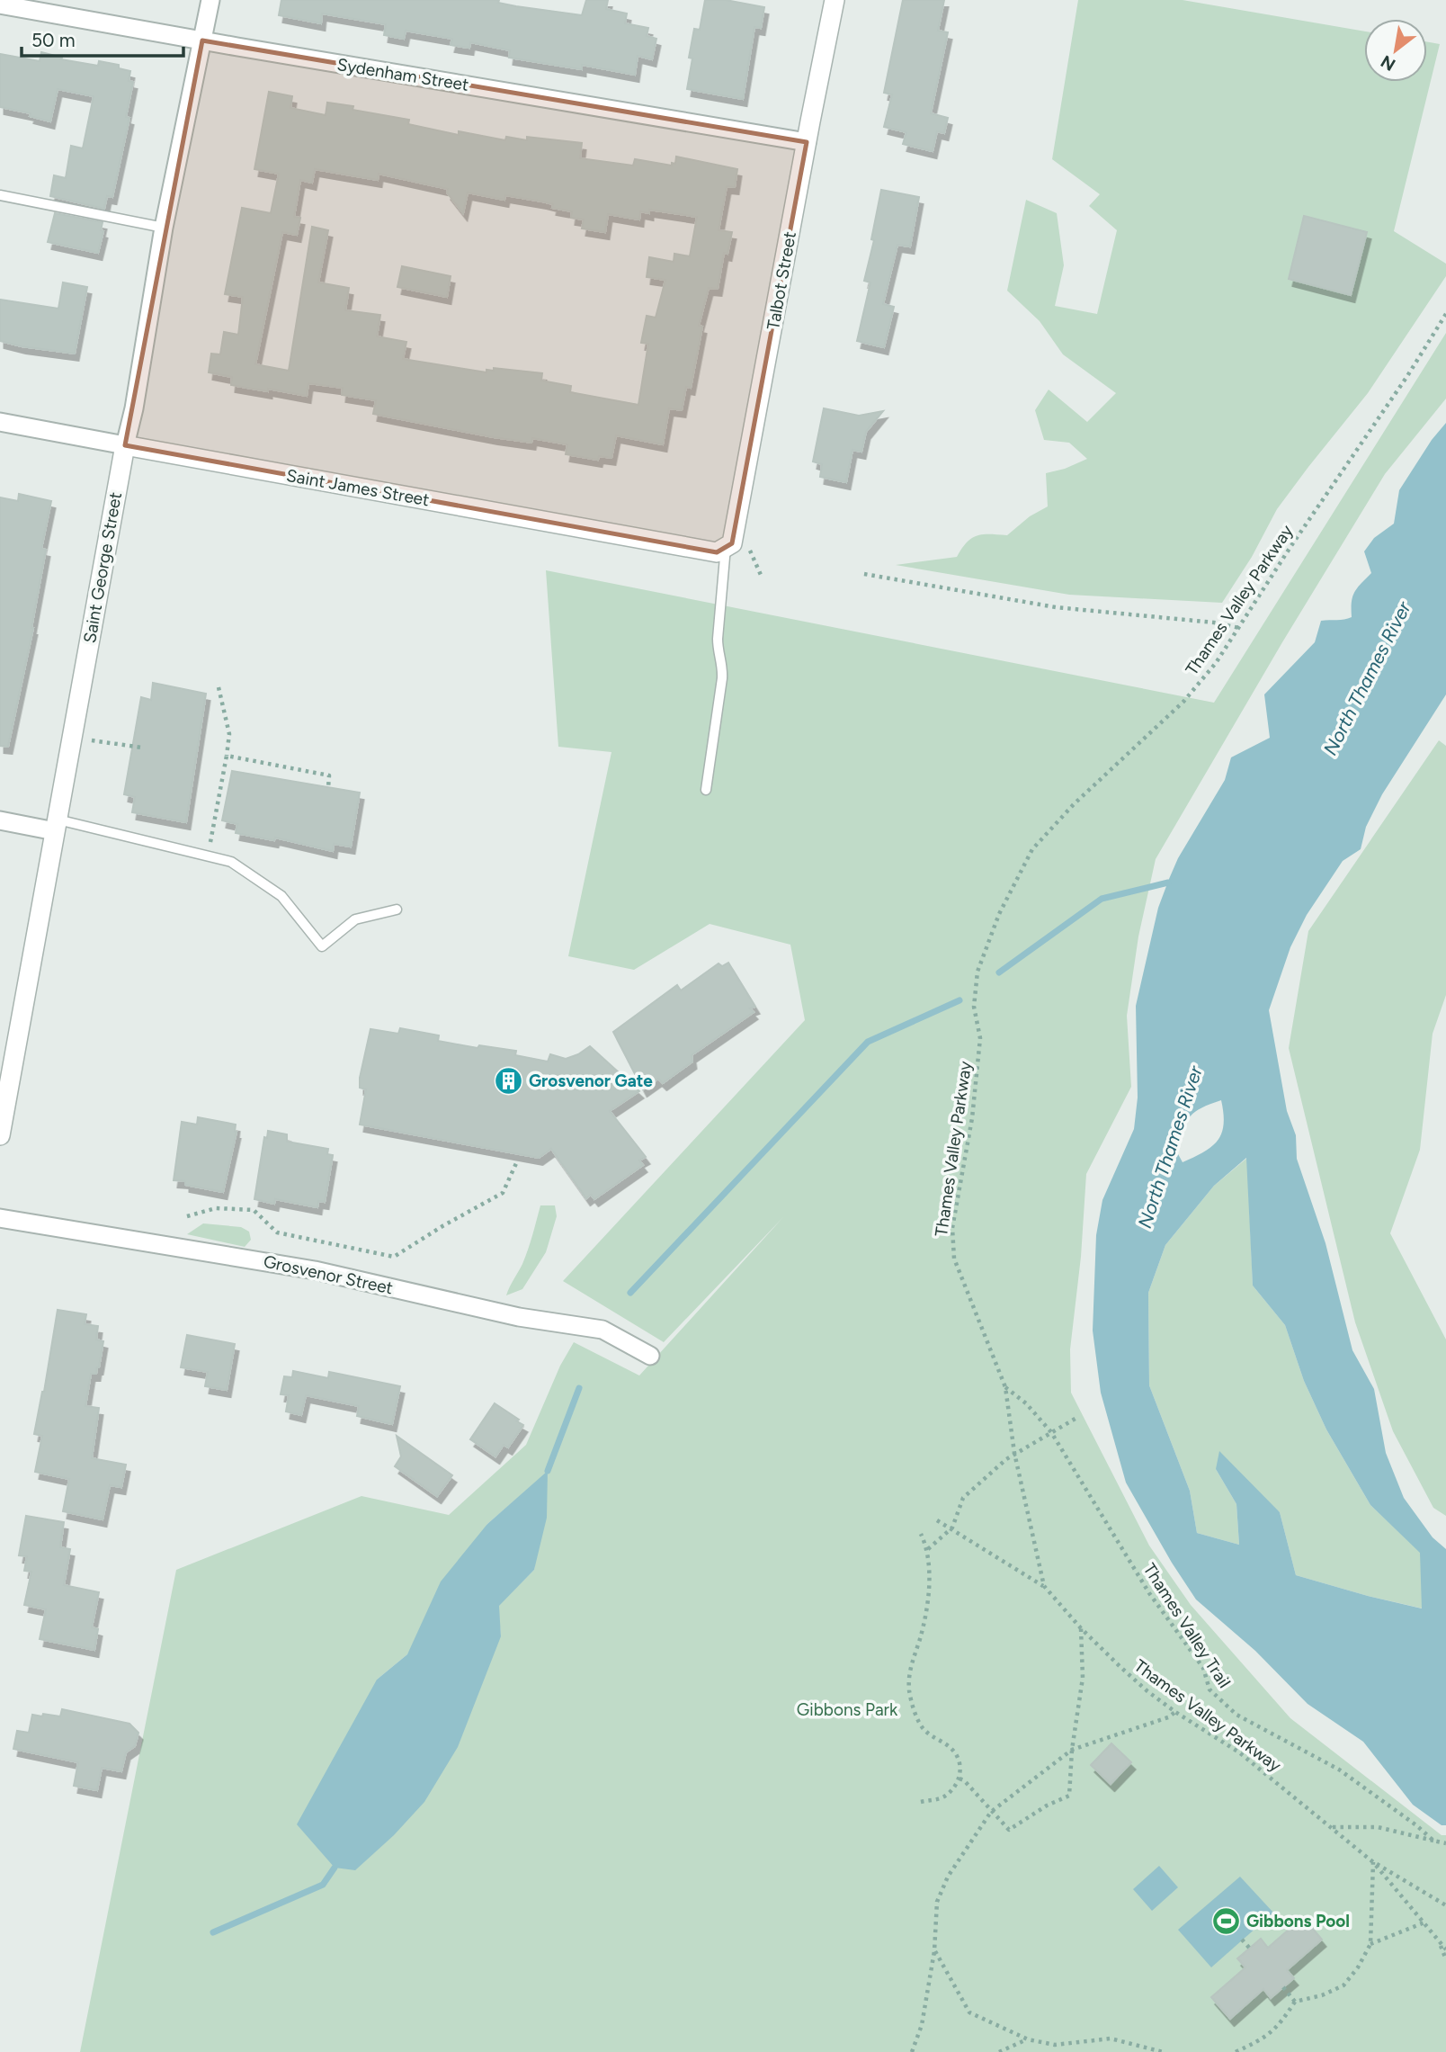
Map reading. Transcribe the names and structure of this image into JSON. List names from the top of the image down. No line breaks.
{"streets":{"street":["Sydenham Street","Talbot Street","Saint James Street","Saint George Street","Grosvenor Street"],"path":["Thames Valley Parkway","Thames Valley Trail"]},"crossings":[["Sydenham Street","Talbot Street"],["Sydenham Street","Saint George Street"],["Talbot Street","Saint James Street"],["Saint James Street","Saint George Street"],["Thames Valley Parkway","Thames Valley Trail"]],"water":["North Thames River"],"parks":["Gibbons Park"],"places":{"building":["Grosvenor Gate"],"sports":["Gibbons Pool"]},"scale_bar":"50 m","north":"bottom left"}
